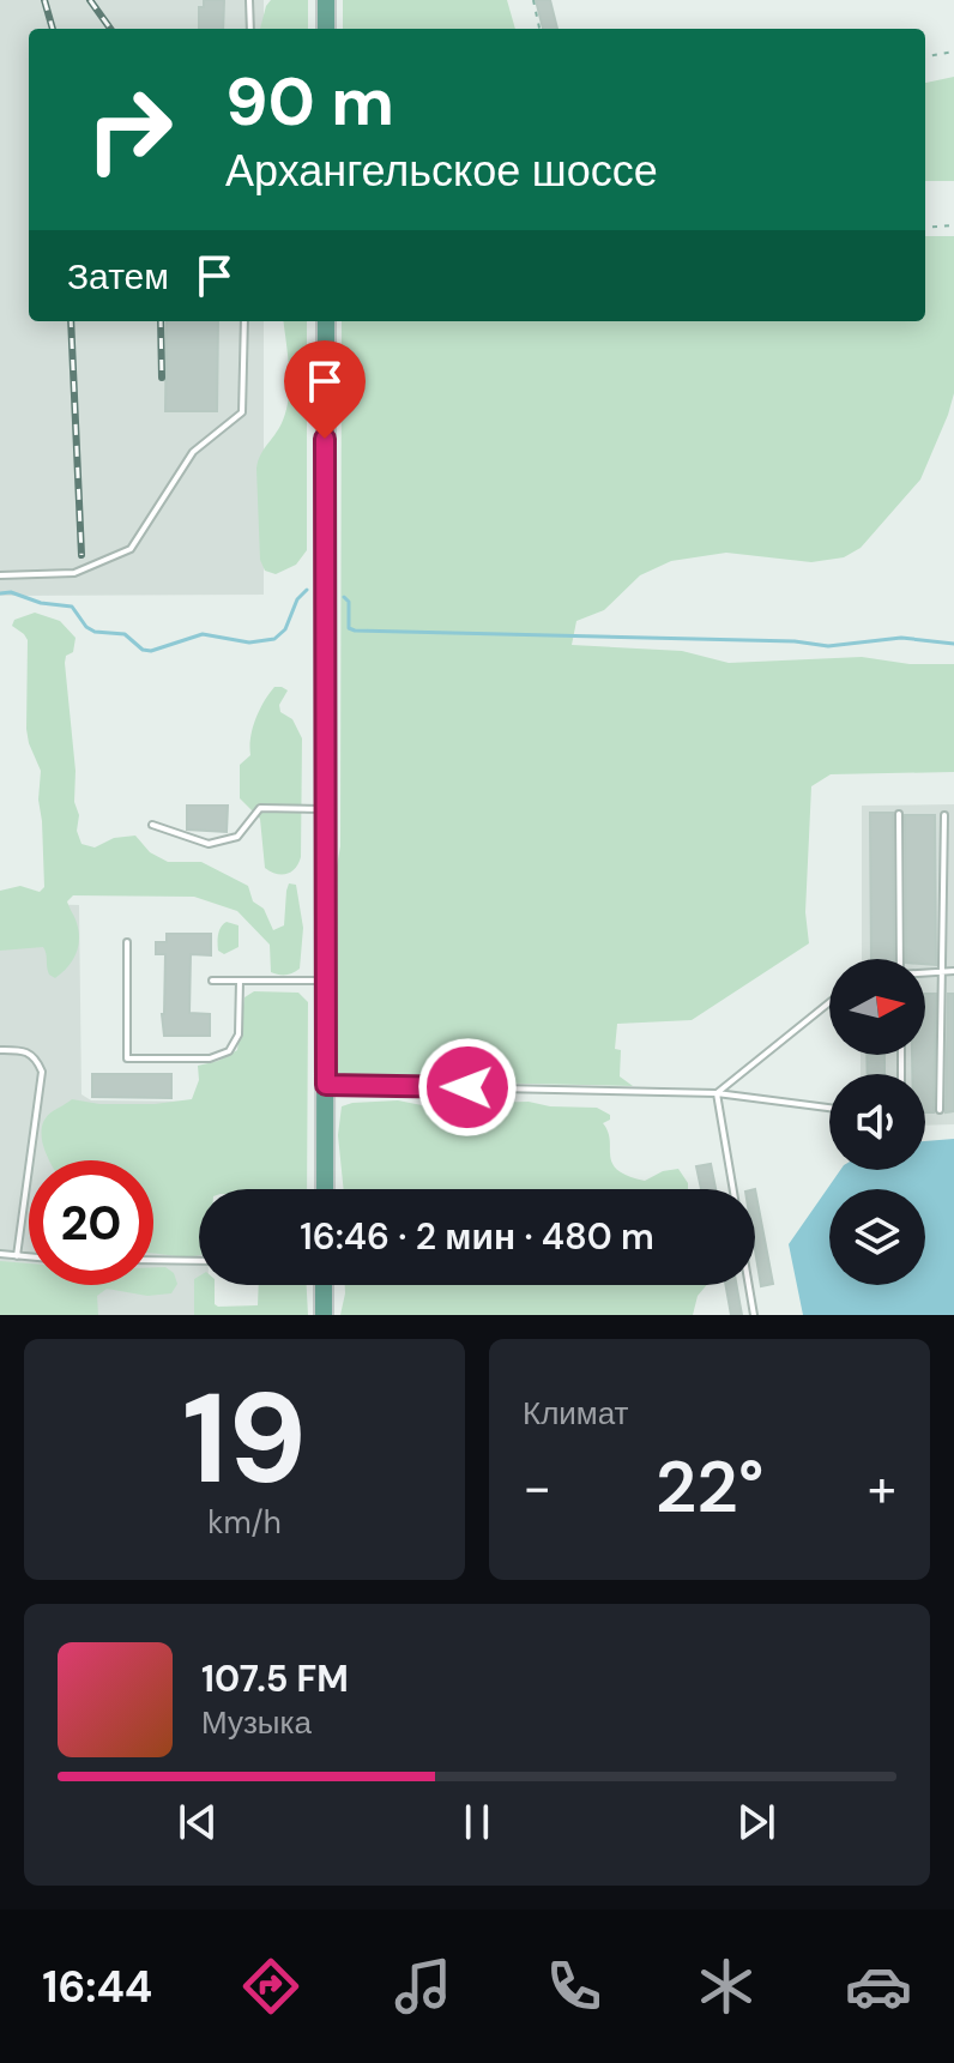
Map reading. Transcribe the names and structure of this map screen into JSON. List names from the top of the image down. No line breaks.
{"north":"right","page":{"turn":["90 m","Архангельское шоссе"],"then":"Затем","limit":"20","trip":"16:46 · 2 мин · 480 m","tile":[["19","km/h"],"Климат"],"heat":["−","22°","+"],"song":["107.5 FM","Музыка"],"tabs":"16:44"}}
